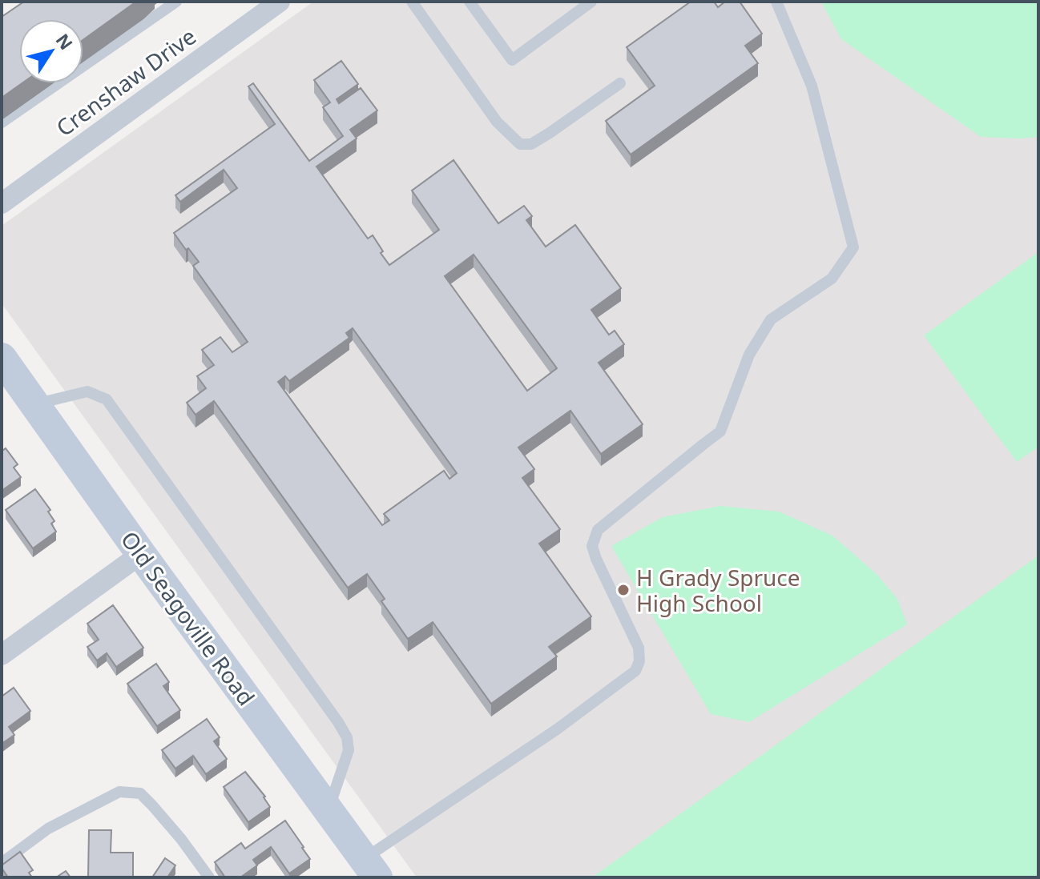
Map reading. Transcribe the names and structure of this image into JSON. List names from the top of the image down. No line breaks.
{"streets":{"street":["Crenshaw Drive","Old Seagoville Road"]},"places":["H Grady Spruce High School"],"north":"top right"}
